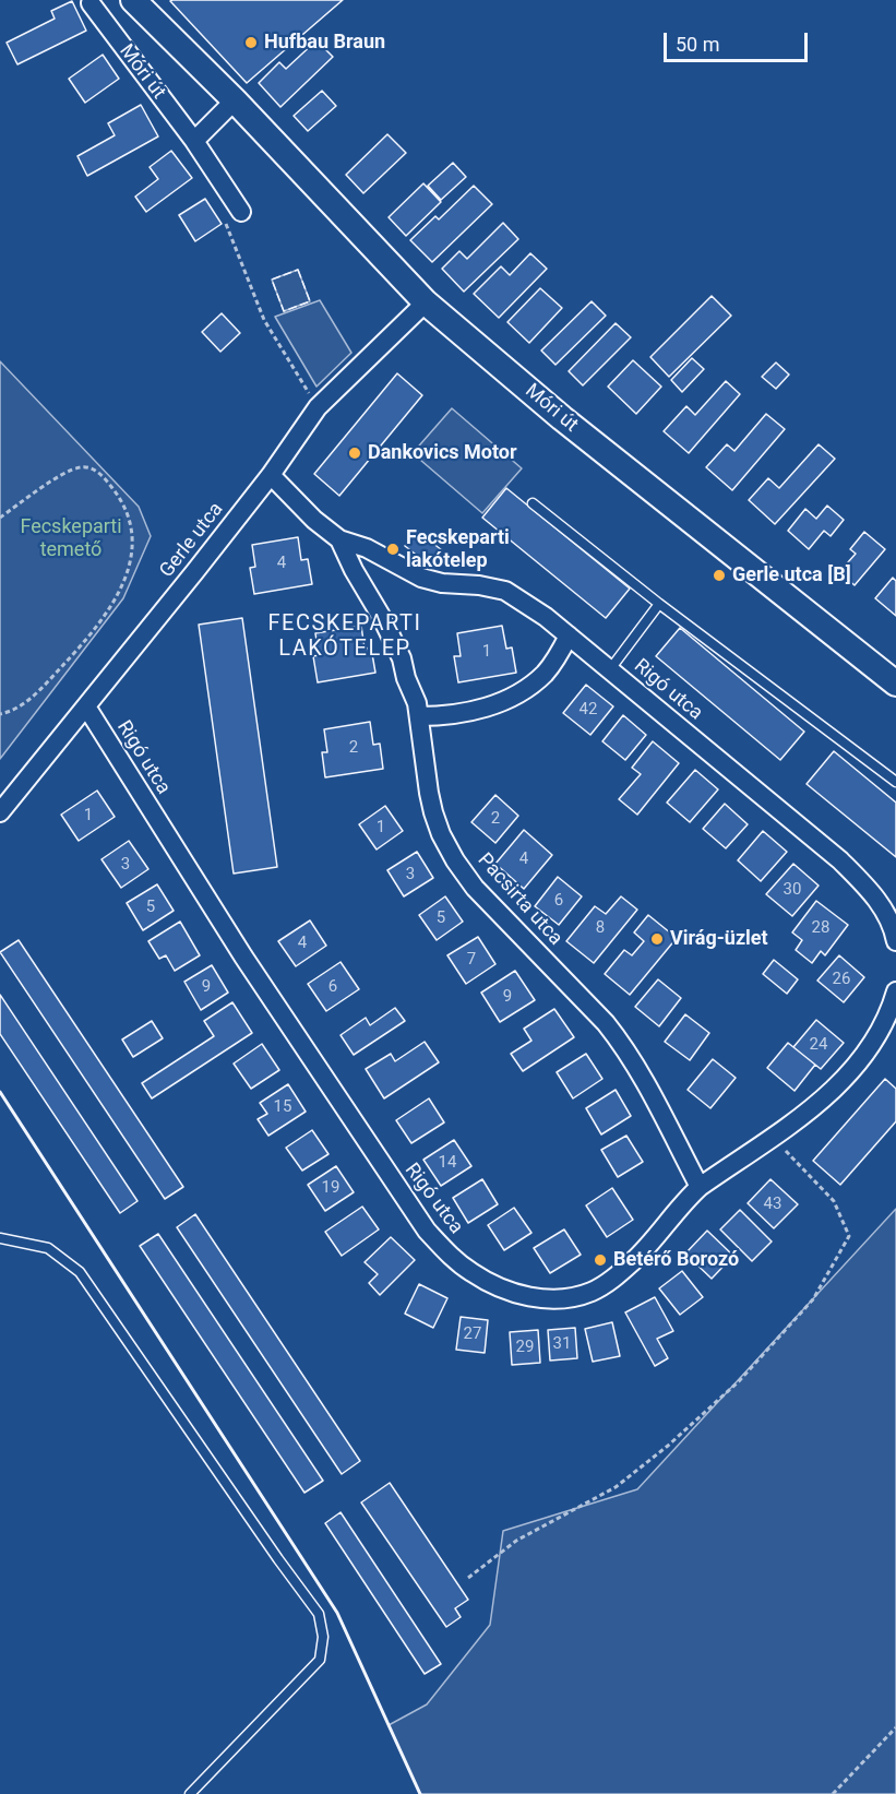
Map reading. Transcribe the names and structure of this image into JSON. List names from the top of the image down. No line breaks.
{"streets":{"main road":["Móri út"],"street":["Gerle utca","Rigó utca","Pacsirta utca"]},"crossings":[["Móri út","Gerle utca"],["Gerle utca","Rigó utca"],["Rigó utca","Pacsirta utca"]],"districts":["FECSKEPARTI LAKÓTELEP"],"parks":["Fecskeparti temető"],"places":["Hufbau Braun","Dankovics Motor","Fecskeparti lakótelep","Gerle utca [B]","Virág-üzlet","Betérő Borozó"],"house_numbers":["4","1","42","2","1","2","1","4","3","3","30","6","5","5","8","28","4","7","26","9","6","9","24","15","14","19","43","27","31","29"],"scale_bar":"50 m"}
